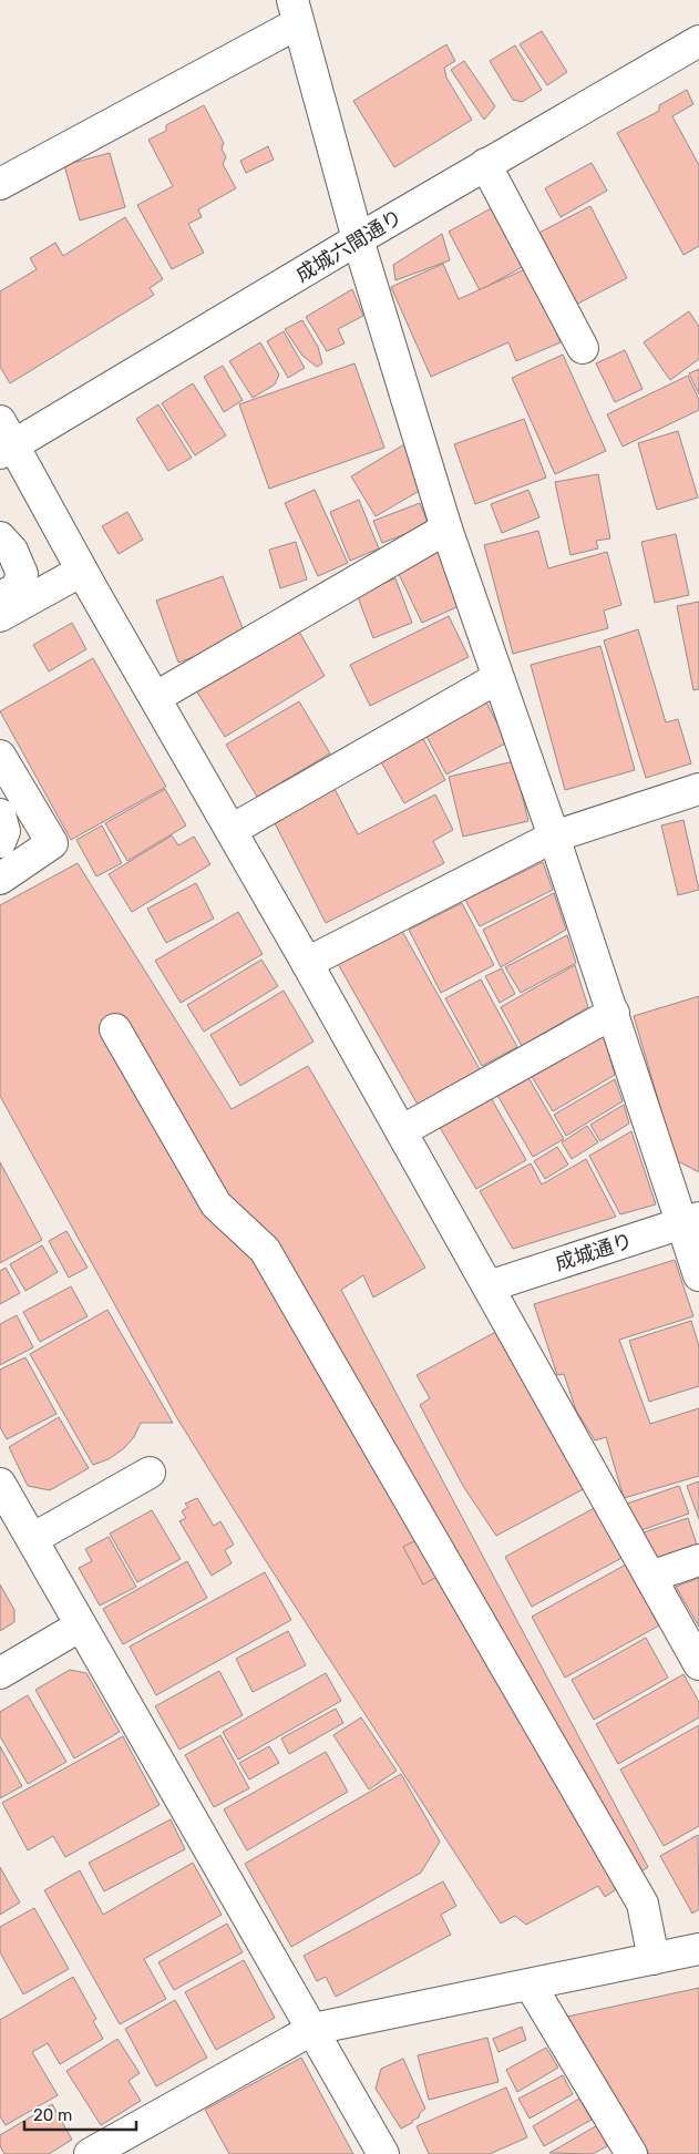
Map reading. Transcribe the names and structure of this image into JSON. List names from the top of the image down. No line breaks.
{"streets":{"street":["成城六間通り","成城通り"]},"scale_bar":"20 m"}
